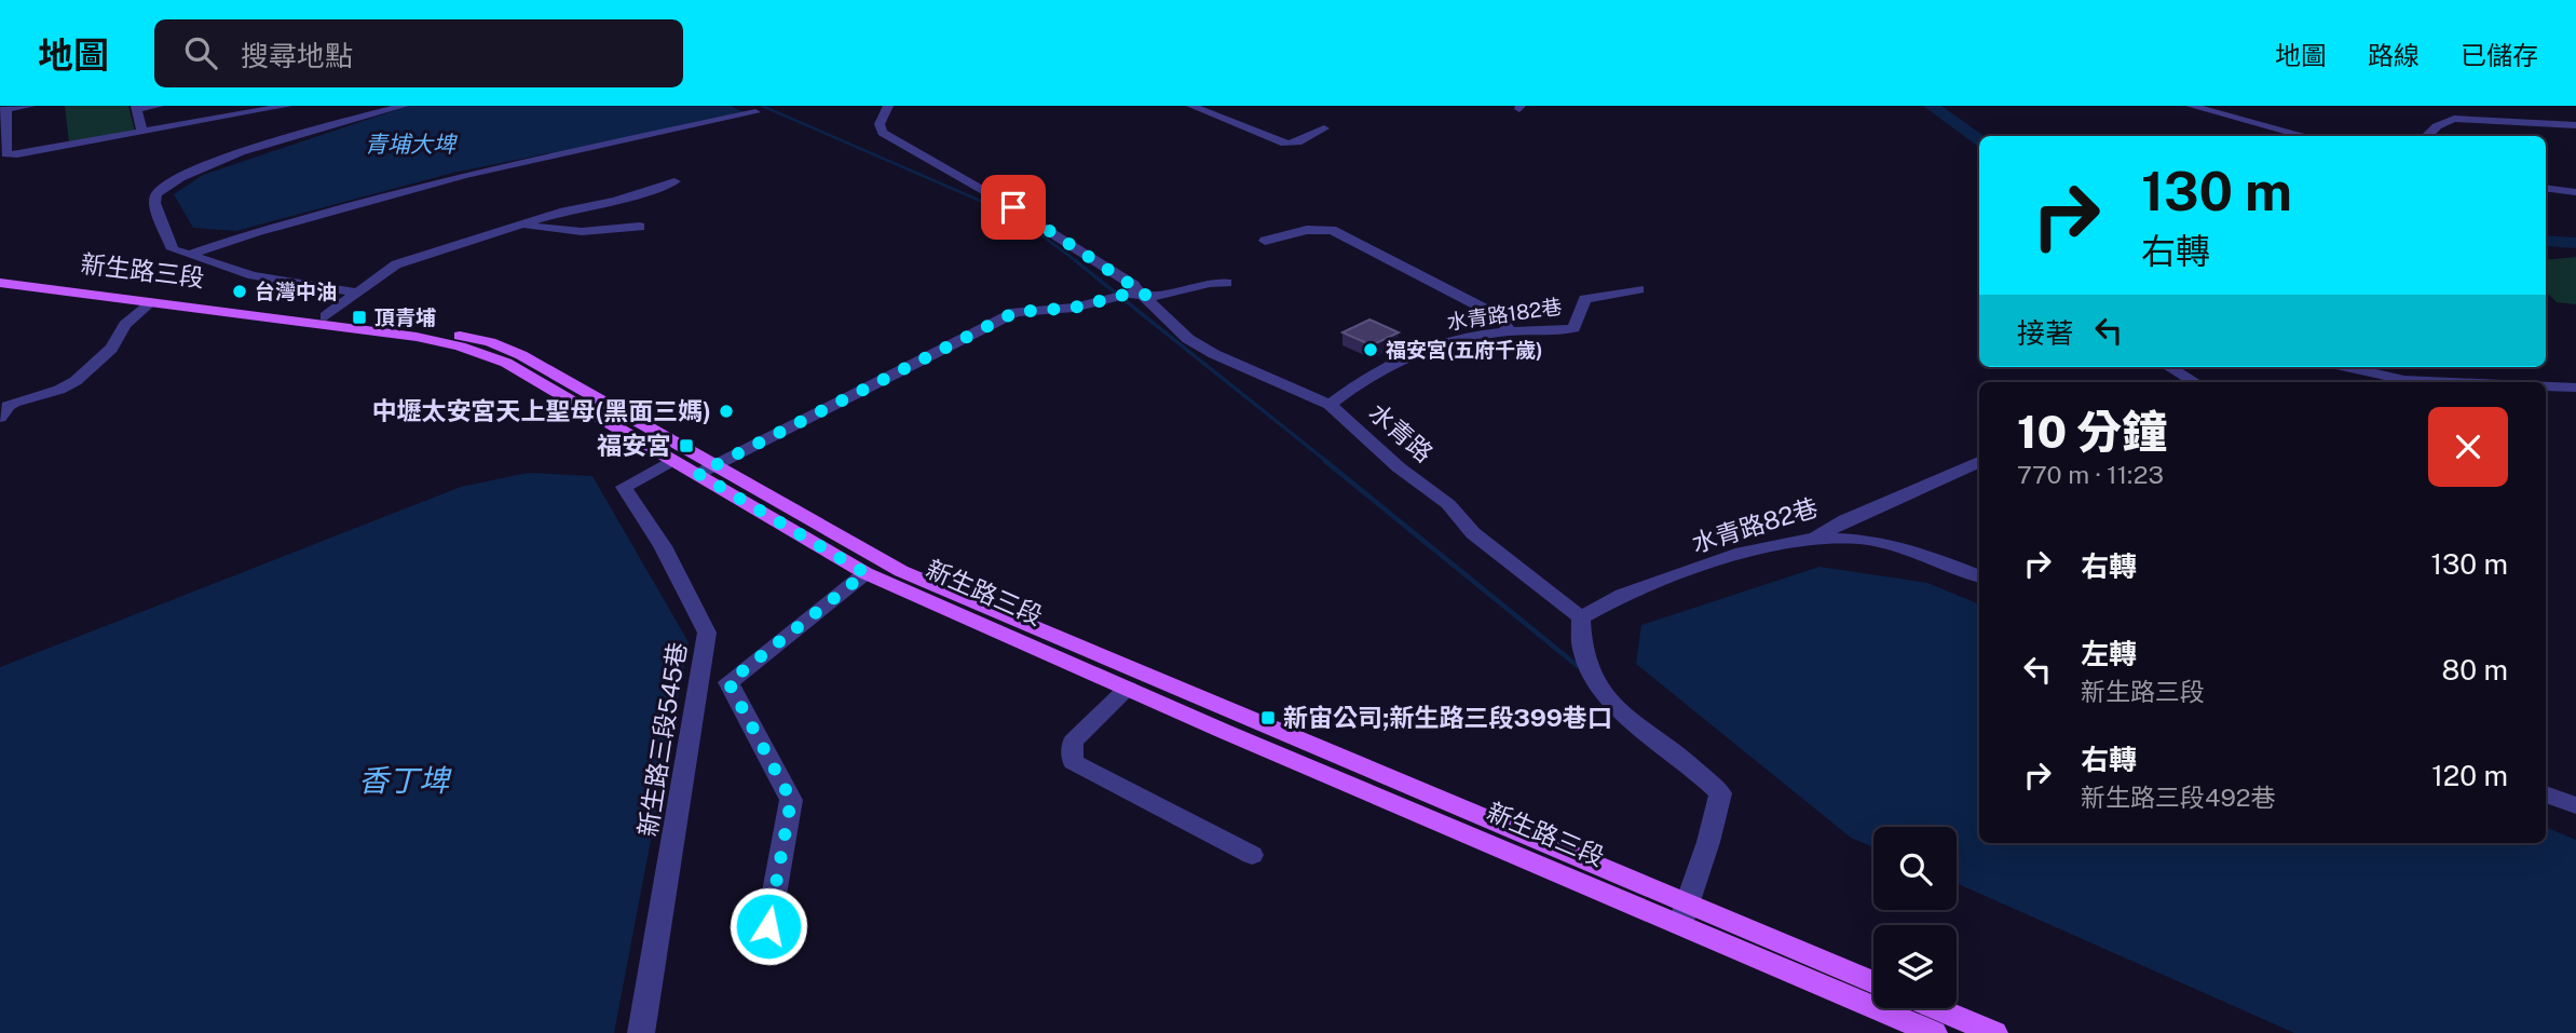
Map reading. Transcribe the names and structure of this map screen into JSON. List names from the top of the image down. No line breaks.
{"streets":{"main road":["新生路三段"],"street":["水青路182巷","水青路","水青路82巷","新生路三段545巷"]},"crossings":[["新生路三段","新生路三段545巷"],["水青路182巷","水青路"],["水青路","水青路82巷"]],"water":["青埔大埤","香丁埤"],"places":{"other":["台灣中油","福安宮(五府千歲)","中壢太安宮天上聖母(黑面三媽)"],"transit":["頂青埔","福安宮","新宙公司;新生路三段399巷口"]},"page":{"header":"地圖","search":"搜尋地點","nav":["地圖","路線","已儲存"],"turn":["130 m","右轉"],"then":"接著","heading":["10 分鐘","770 m · 11:23"],"list":[{"name":"右轉","value":"130 m"},{"name":"左轉","note":"新生路三段","value":"80 m"},{"name":"右轉","note":"新生路三段492巷","value":"120 m"}]}}
